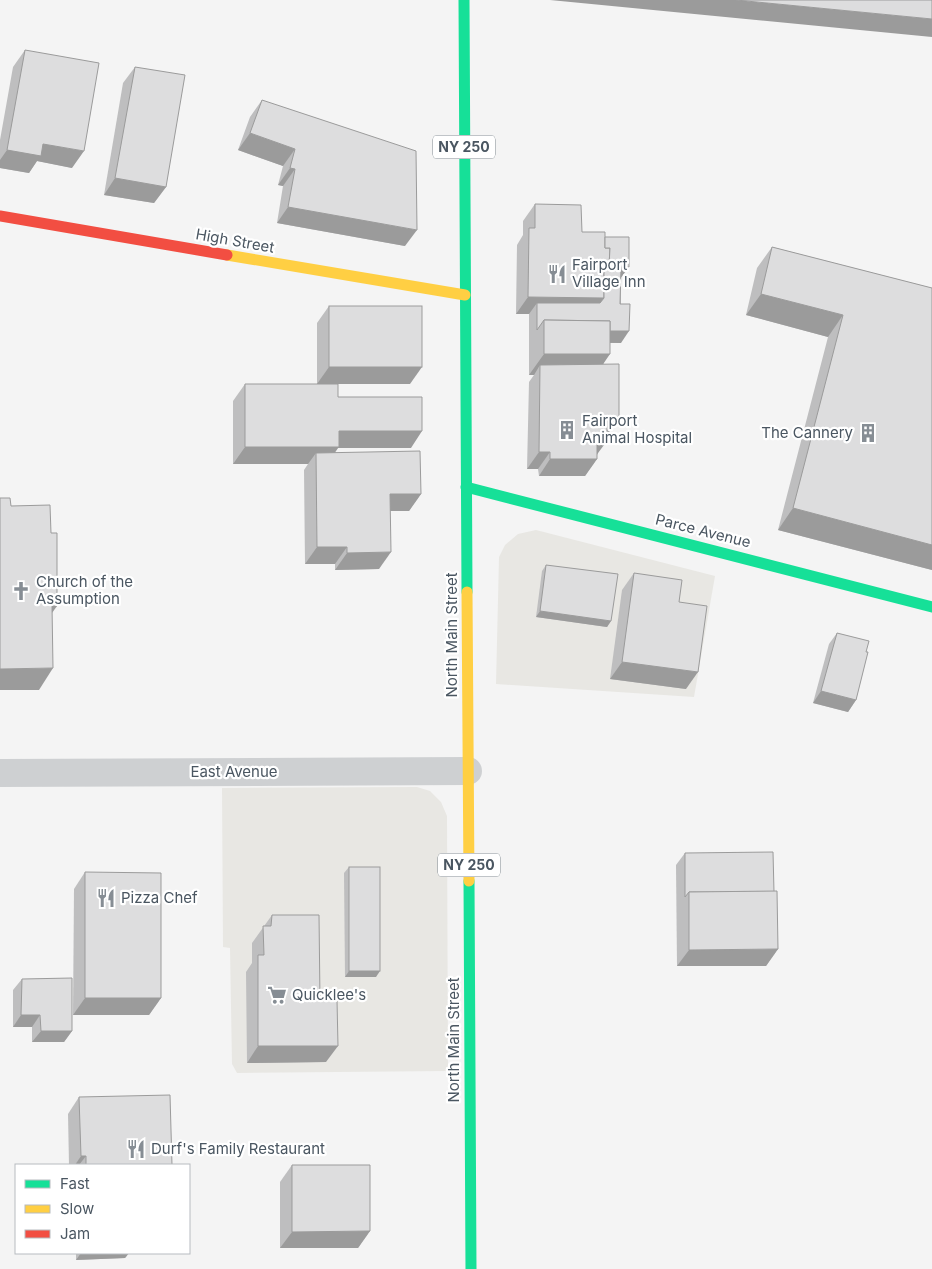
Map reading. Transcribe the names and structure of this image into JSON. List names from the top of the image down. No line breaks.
{"streets":{"main road":["NY 250","High Street","Parce Avenue","North Main Street"],"street":["East Avenue"]},"crossings":[["High Street","North Main Street"],["Parce Avenue","North Main Street"],["North Main Street","East Avenue"]],"places":{"restaurant":["Fairport Village Inn","Pizza Chef","Durf's Family Restaurant"],"building":["Fairport Animal Hospital","The Cannery"],"church":["Church of the Assumption"],"supermarket":["Quicklee's"]},"legend":["Fast","Slow","Jam"]}
